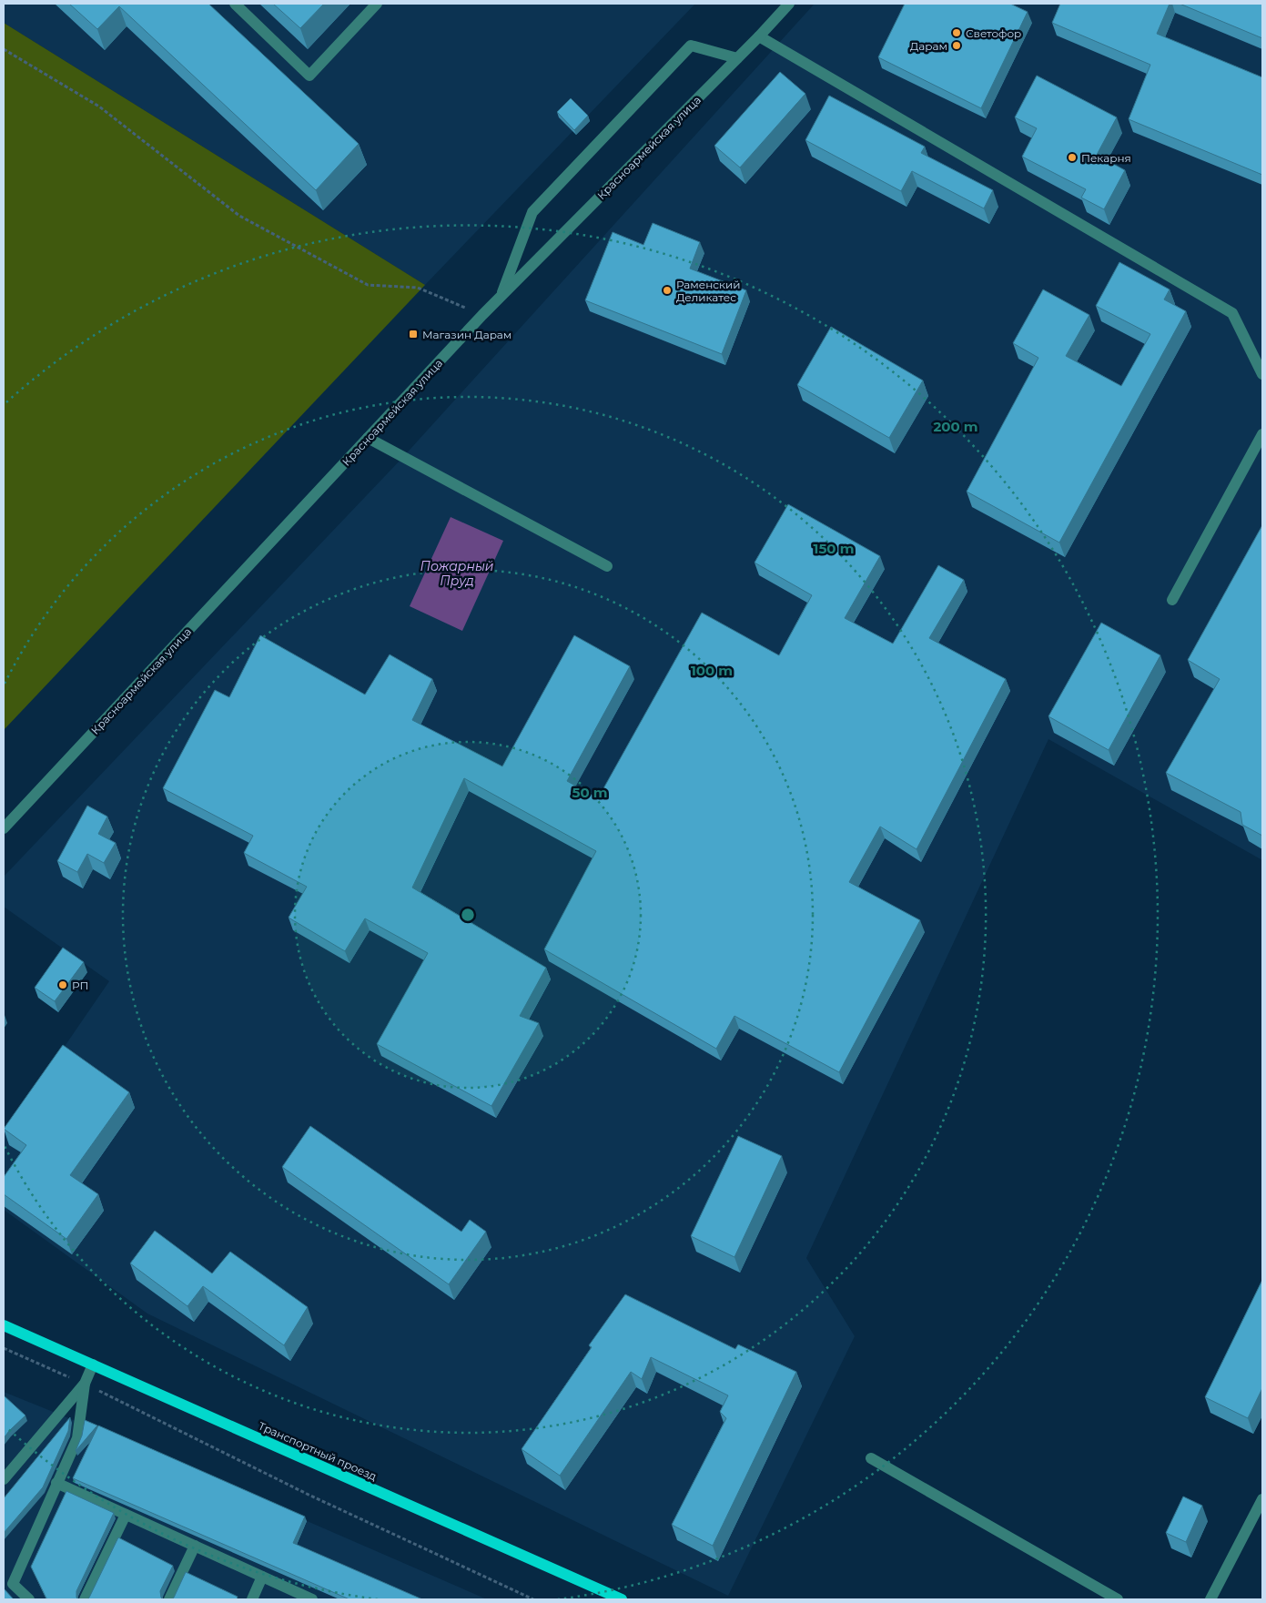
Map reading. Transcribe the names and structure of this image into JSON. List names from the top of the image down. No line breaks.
{"streets":{"main road":["Транспортный проезд"],"street":["Красноармейская улица"]},"water":["Пожарный Пруд"],"places":{"other":["Светофор","Дарам","Пекарня","Раменский Деликатес","РП"],"transit":["Магазин Дарам"]},"rings":["200 m","150 m","100 m","50 m"]}
